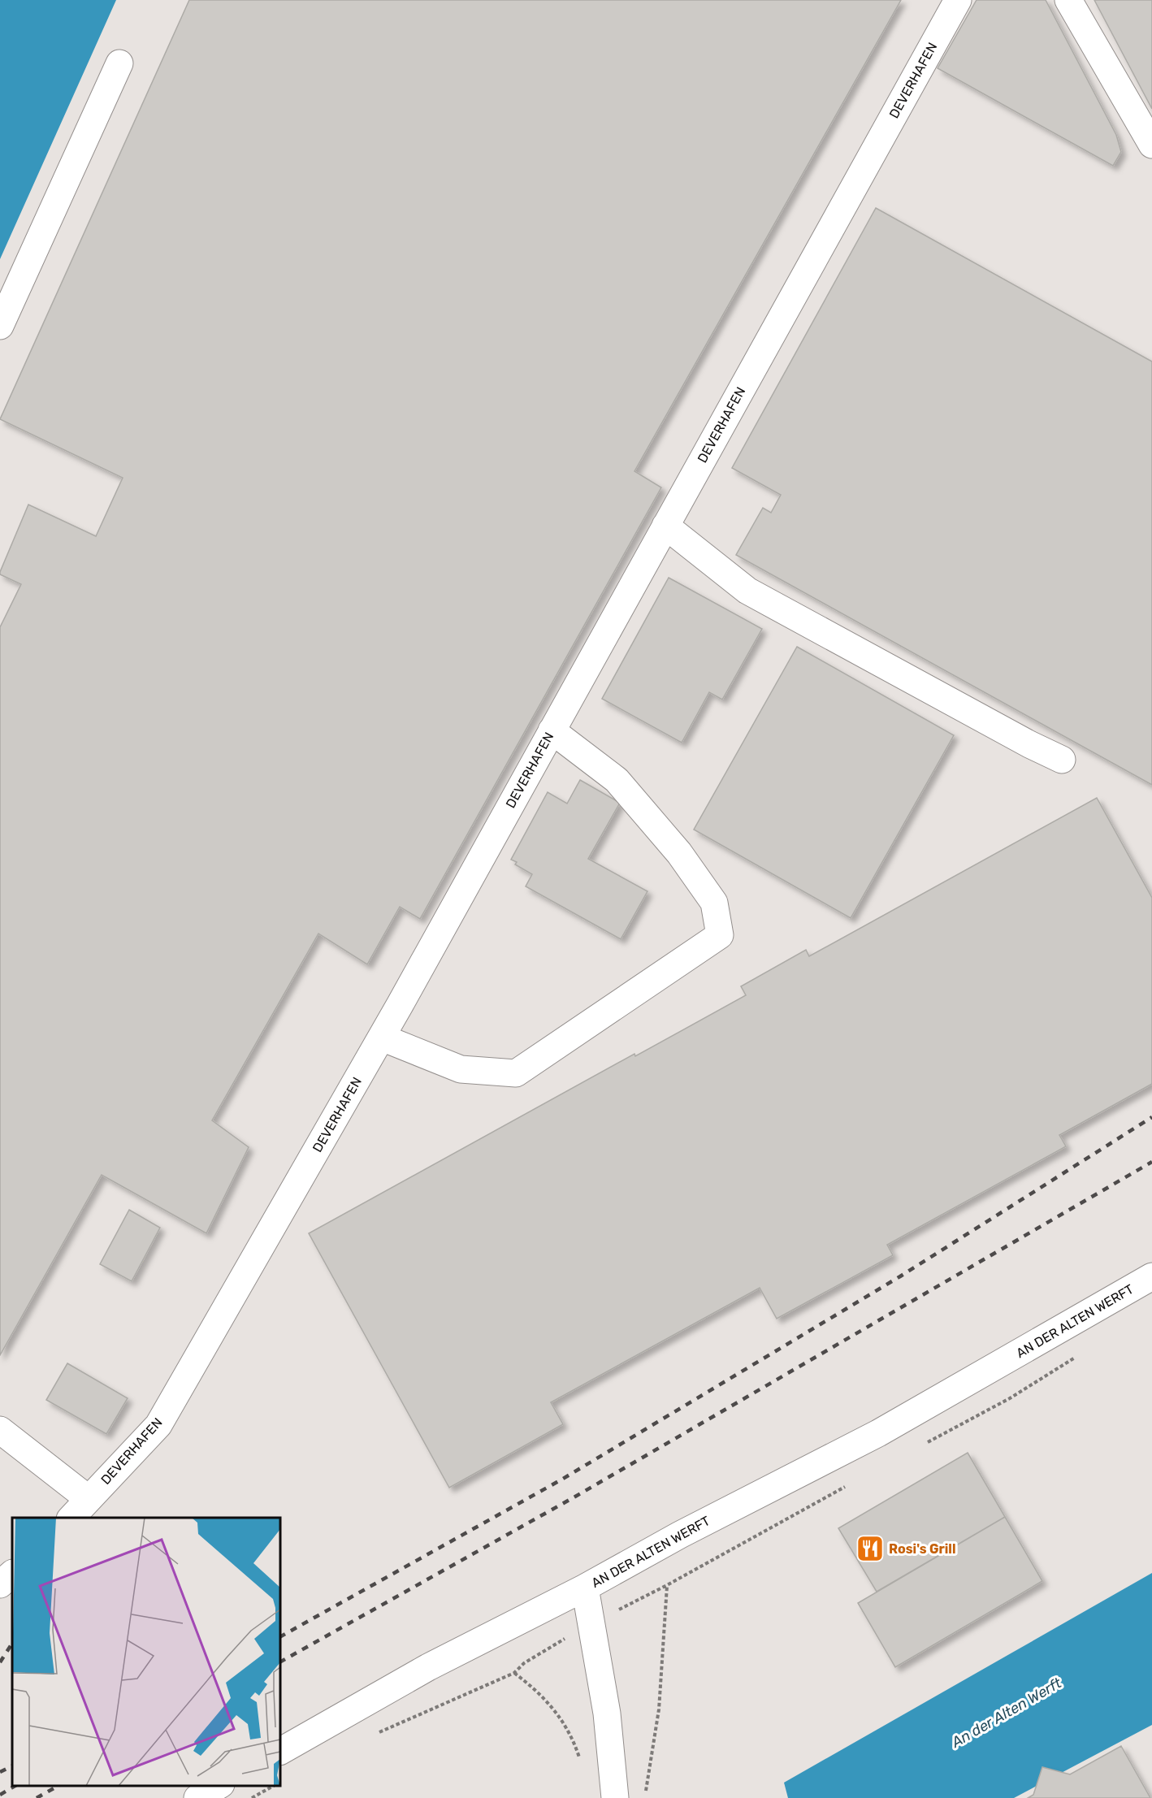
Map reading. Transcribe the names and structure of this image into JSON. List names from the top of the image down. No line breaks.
{"streets":{"street":["DEVERHAFEN","AN DER ALTEN WERFT"]},"water":["An der Alten Werft"],"places":{"restaurant":["Rosi's Grill"]}}
